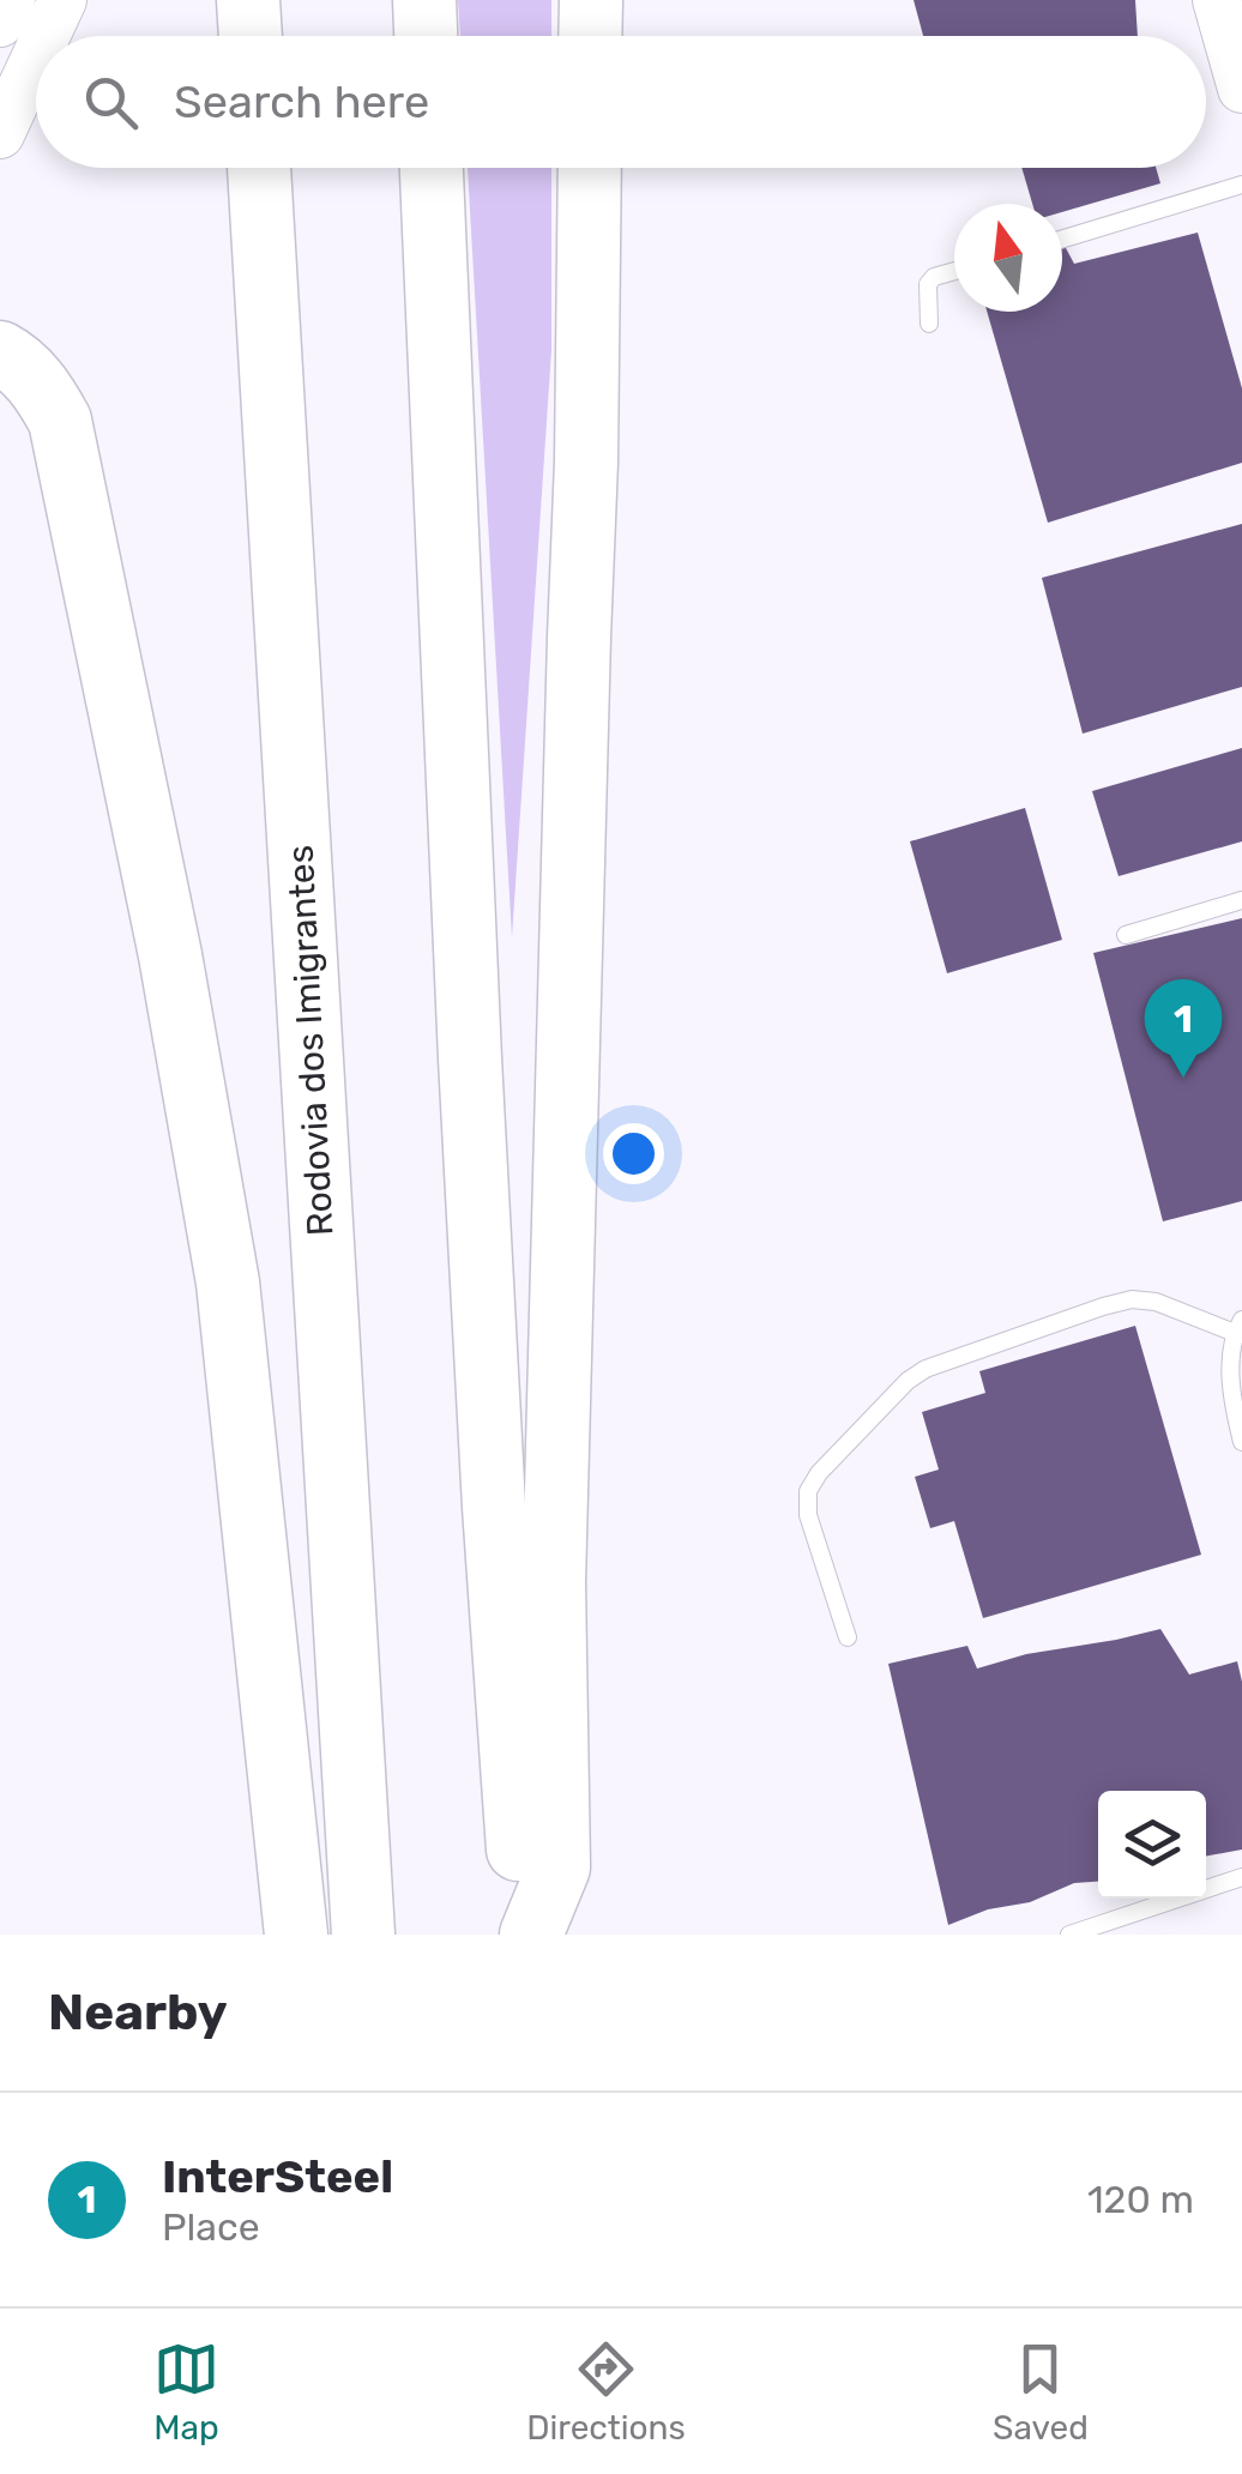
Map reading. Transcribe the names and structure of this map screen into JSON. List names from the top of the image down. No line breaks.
{"streets":{"highway":["Rodovia dos Imigrantes"]},"north":"top","page":{"search":"Search here","pins":"1","heading":"Nearby","list":[{"mark":"1","name":"InterSteel","note":"Place","value":"120 m"}],"nav":["Map","Directions","Saved"]}}
